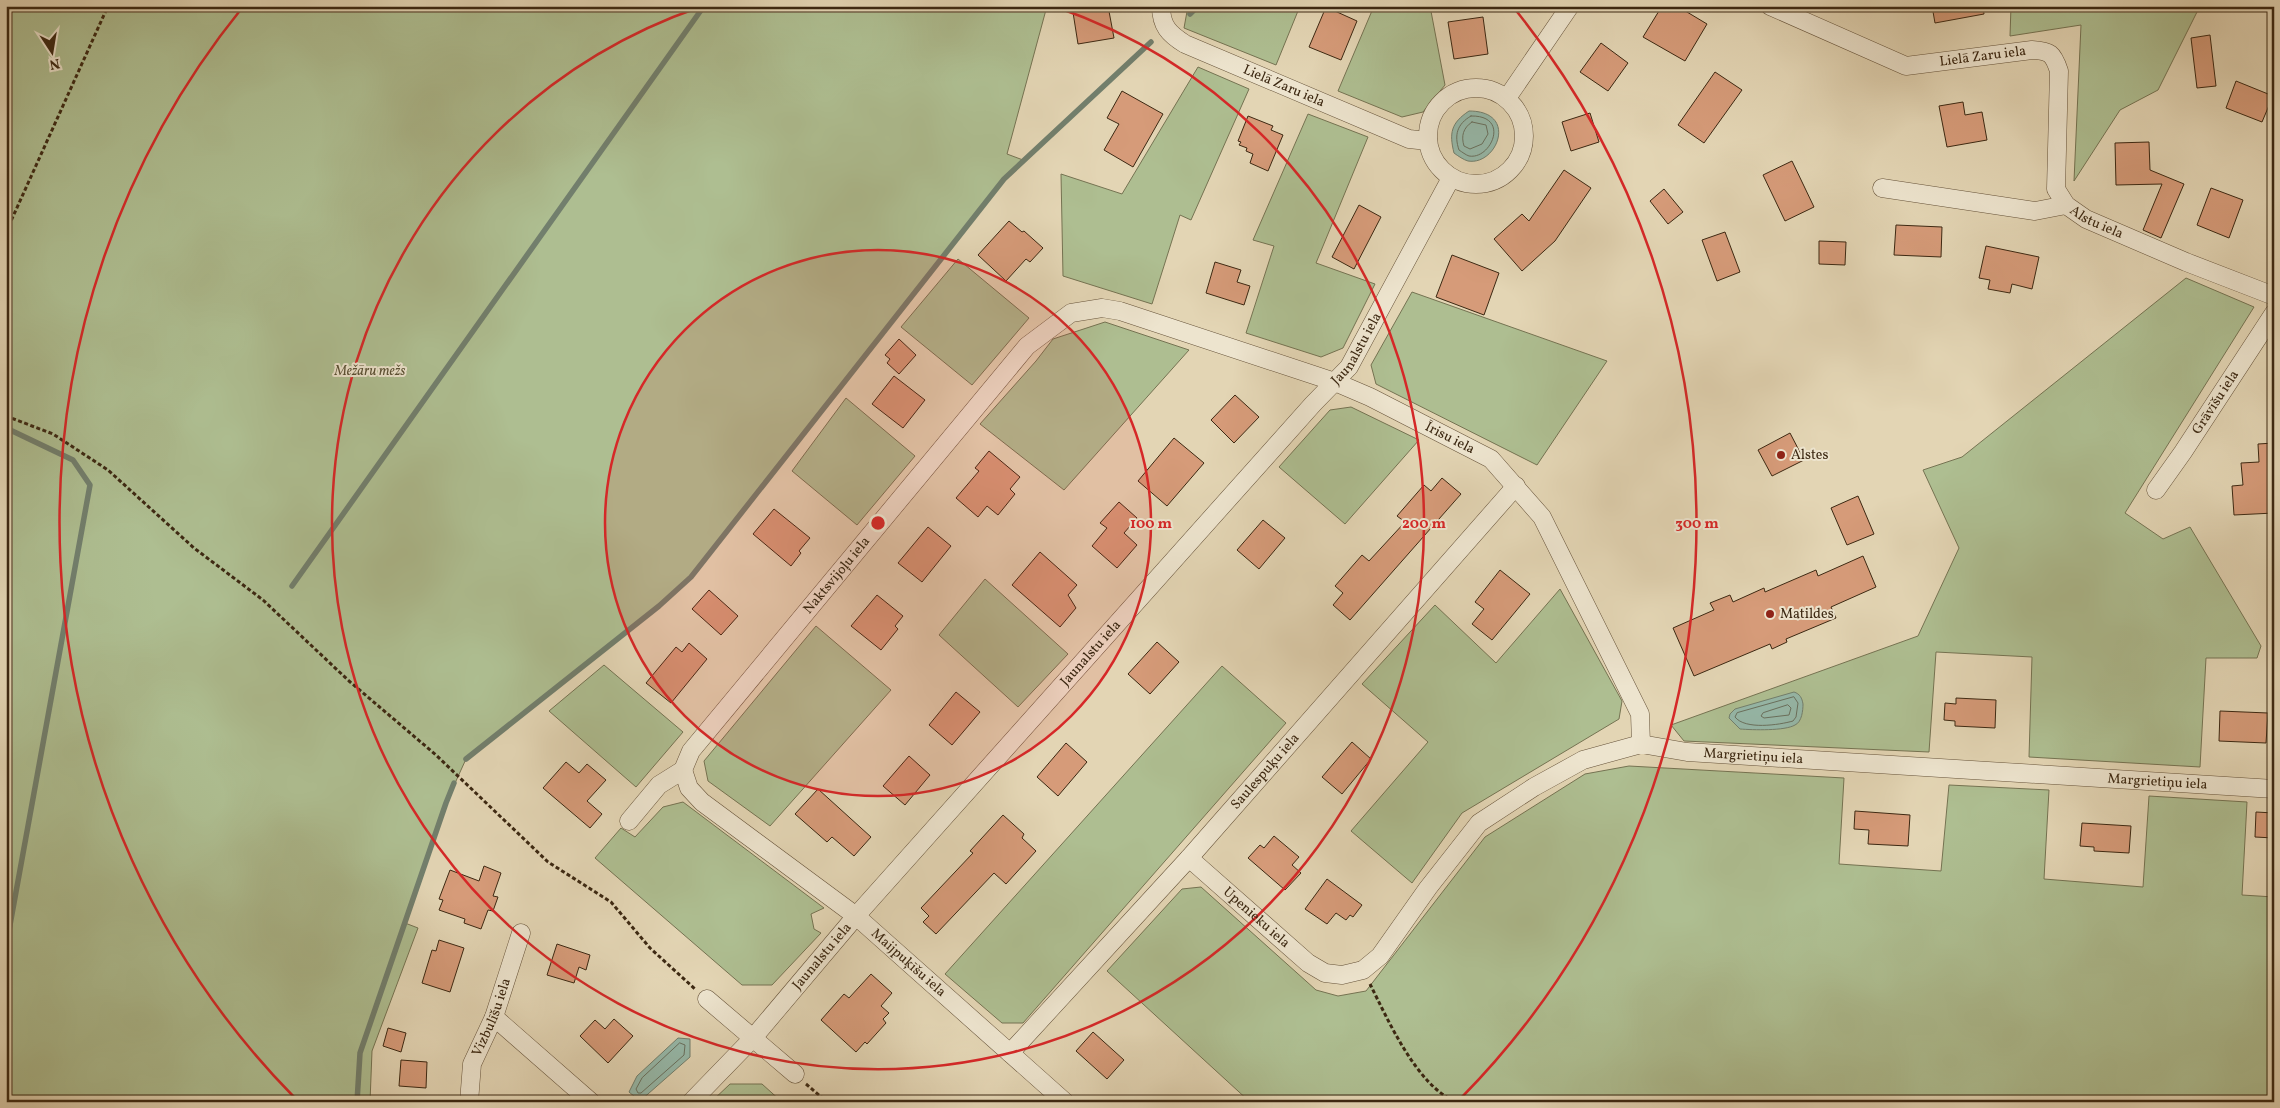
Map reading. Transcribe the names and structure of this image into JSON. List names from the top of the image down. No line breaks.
{"streets":{"street":["Lielā Zaru iela","Alstu iela","Jaunalstu iela","Grāvīšu iela","Īrisu iela","Naktsvijoļu iela","Margrietiņu iela","Saulespuķu iela","Upenieku iela","Maijpuķīšu iela","Vizbulīšu iela"]},"crossings":[["Lielā Zaru iela","Alstu iela"],["Lielā Zaru iela","Jaunalstu iela"],["Jaunalstu iela","Īrisu iela"],["Jaunalstu iela","Maijpuķīšu iela"],["Īrisu iela","Naktsvijoļu iela"],["Īrisu iela","Margrietiņu iela"],["Īrisu iela","Saulespuķu iela"],["Naktsvijoļu iela","Maijpuķīšu iela"],["Margrietiņu iela","Upenieku iela"],["Saulespuķu iela","Upenieku iela"],["Saulespuķu iela","Maijpuķīšu iela"]],"parks":["Mežāru mežs"],"places":["Alstes","Matildes"],"north":"bottom","rings":["100 m","200 m","300 m"]}
